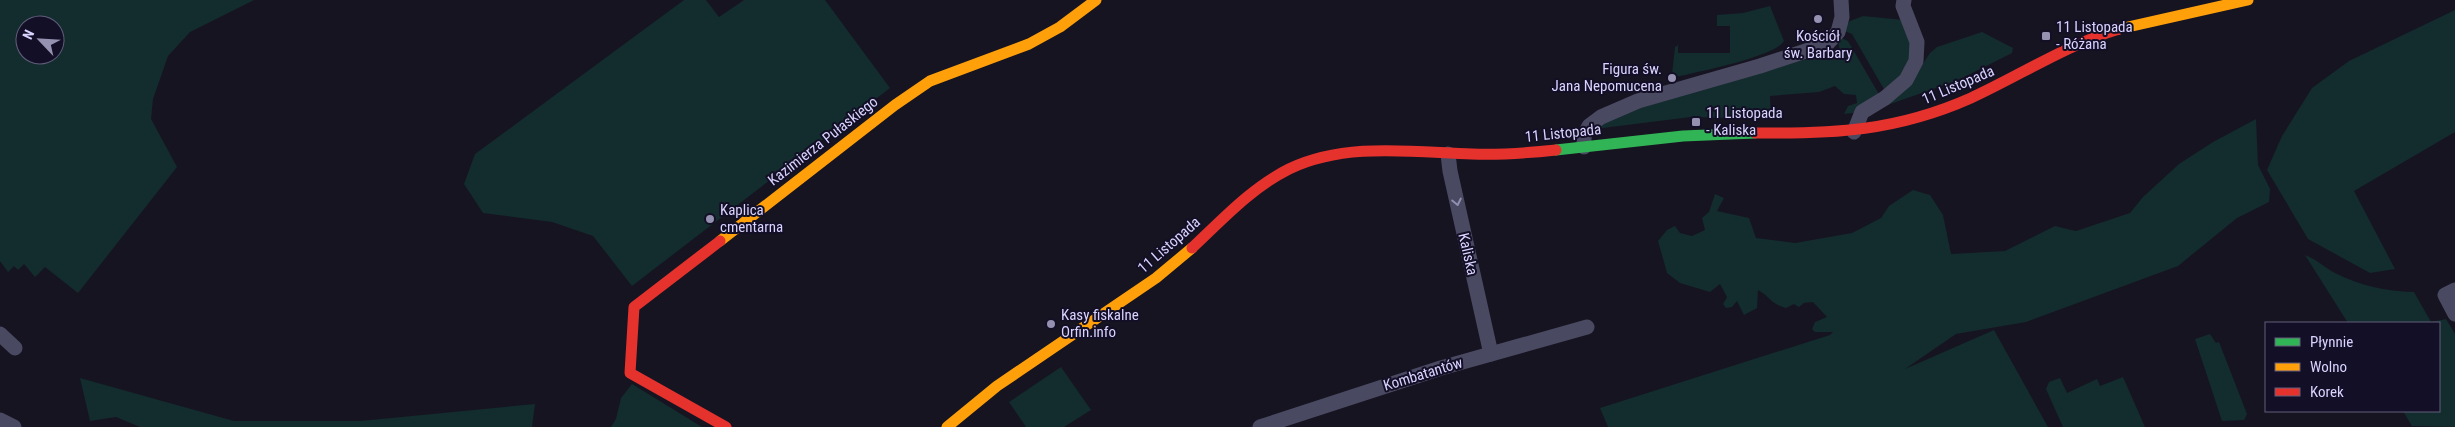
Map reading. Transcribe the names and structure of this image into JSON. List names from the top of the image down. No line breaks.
{"streets":{"main road":["11 Listopada","Kazimierza Pułaskiego"],"street":["Kaliska","Kombatantów"]},"crossings":[["11 Listopada","Kaliska"],["Kaliska","Kombatantów"]],"one_way":["Kaliska"],"places":{"other":["Kościół św. Barbary","Figura św. Jana Nepomucena","Kaplica cmentarna","Kasy fiskalne Orfin.info"],"transit":["11 Listopada - Różana","11 Listopada - Kaliska"]},"legend":["Płynnie","Wolno","Korek"],"north":"top left"}
